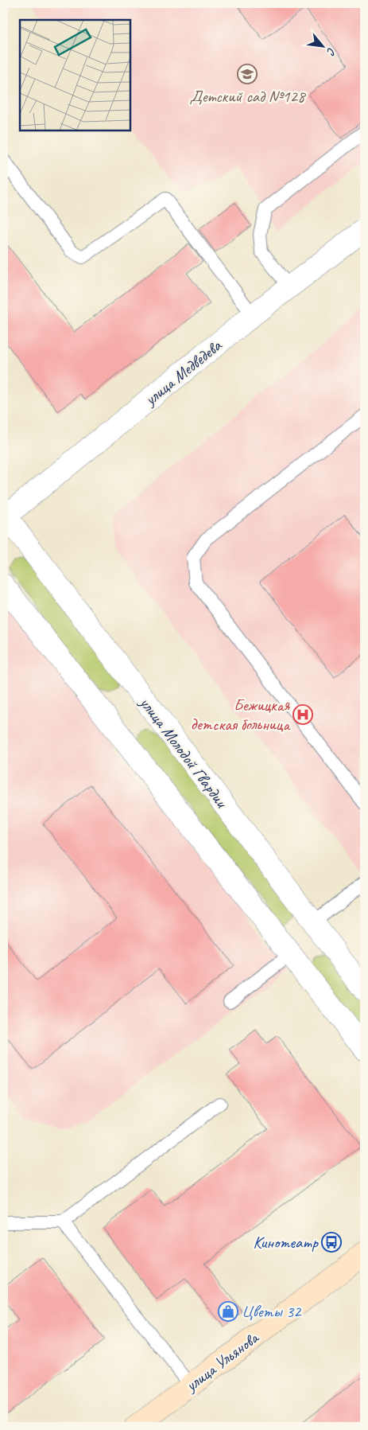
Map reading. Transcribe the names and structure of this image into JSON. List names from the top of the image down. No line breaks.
{"streets":{"main road":["улица Ульянова"],"street":["улица Медведева","улица Молодой Гвардии"]},"crossings":[["улица Медведева","улица Молодой Гвардии"]],"places":{"school or university":["Детский сад №128"],"hospital":["Бежицкая детская больница"],"bus stop":["Кинотеатр"],"shop":["Цветы 32"]},"north":"bottom right"}
